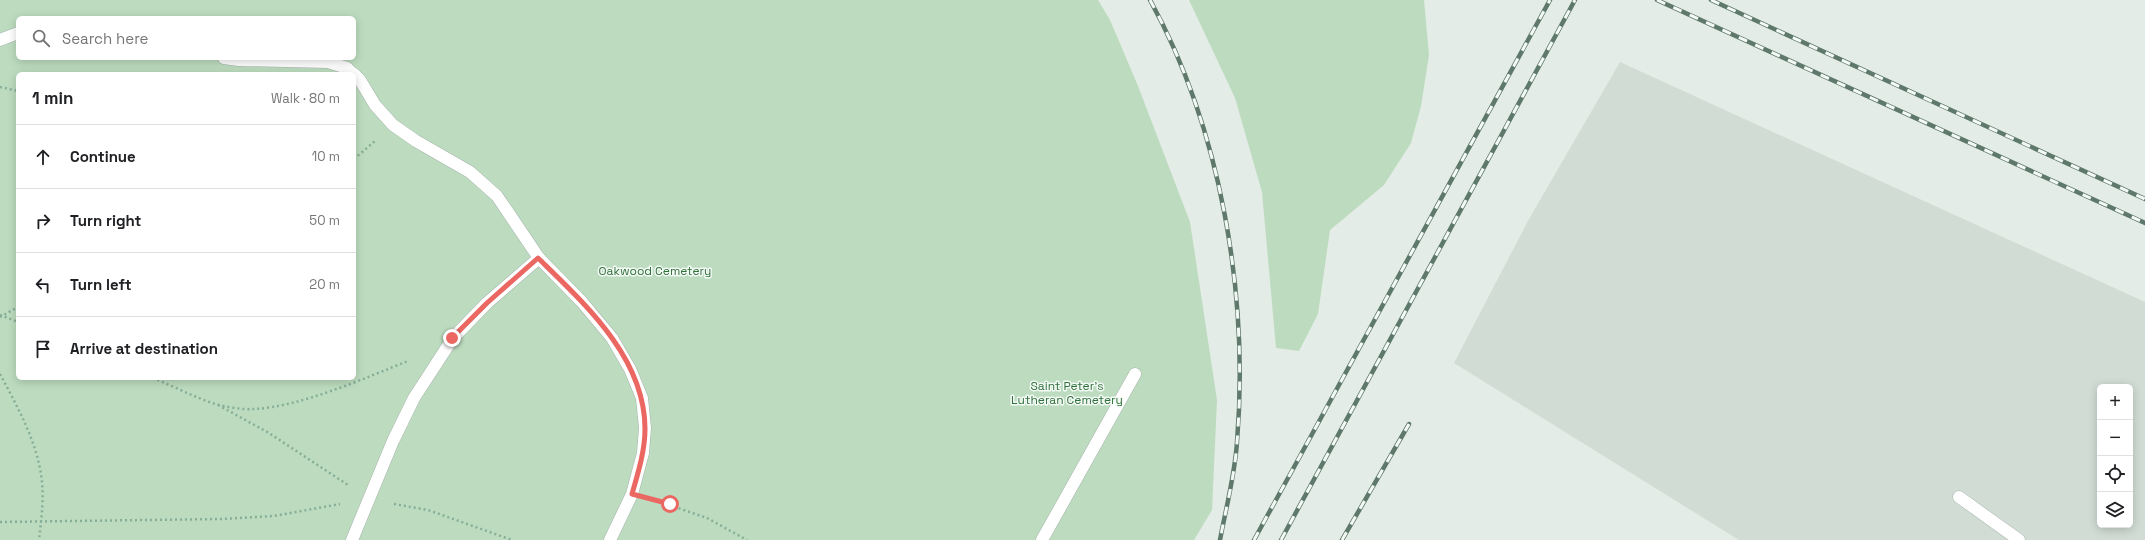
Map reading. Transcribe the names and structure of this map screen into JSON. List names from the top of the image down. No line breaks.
{"parks":["Oakwood Cemetery","Saint Peter's Lutheran Cemetery"],"page":{"search":"Search here","heading":["1 min","Walk · 80 m"],"list":[["Continue","10 m"],["Turn right","50 m"],["Turn left","20 m"],"Arrive at destination"],"map_buttons":["+","−"]}}
